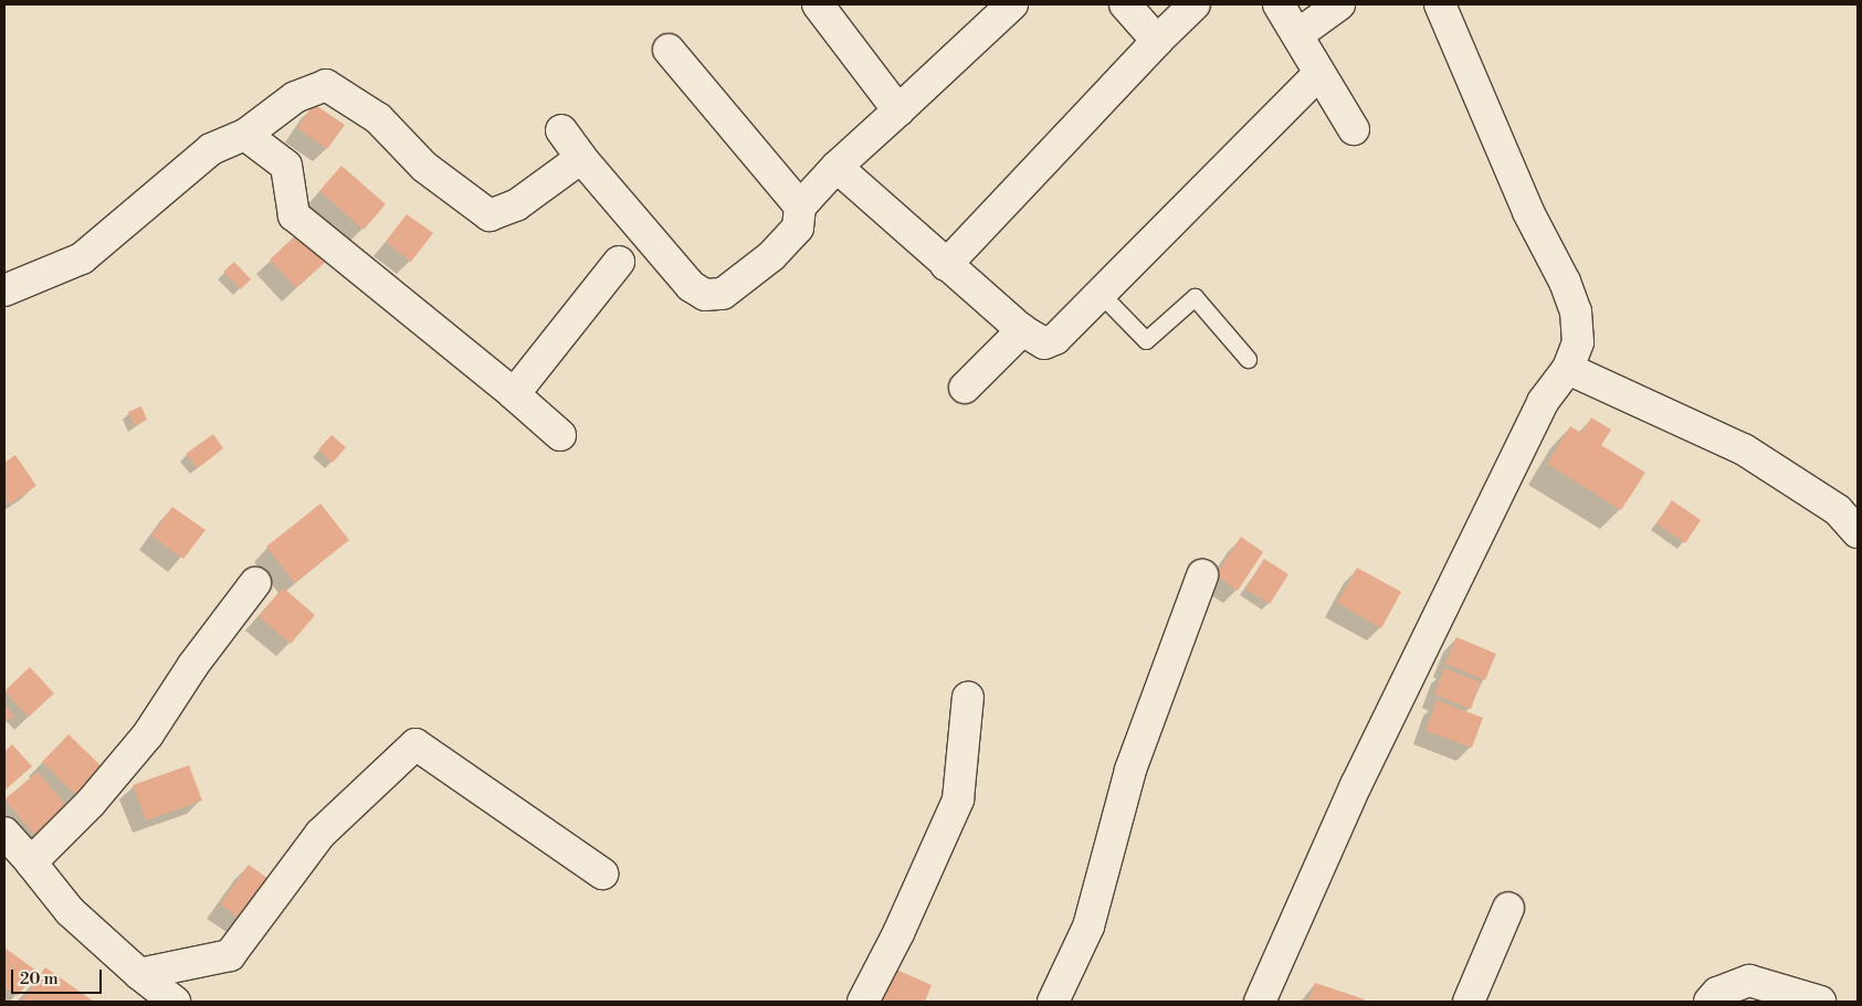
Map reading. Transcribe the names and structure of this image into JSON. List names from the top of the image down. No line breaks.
{"scale_bar":"20 m"}
